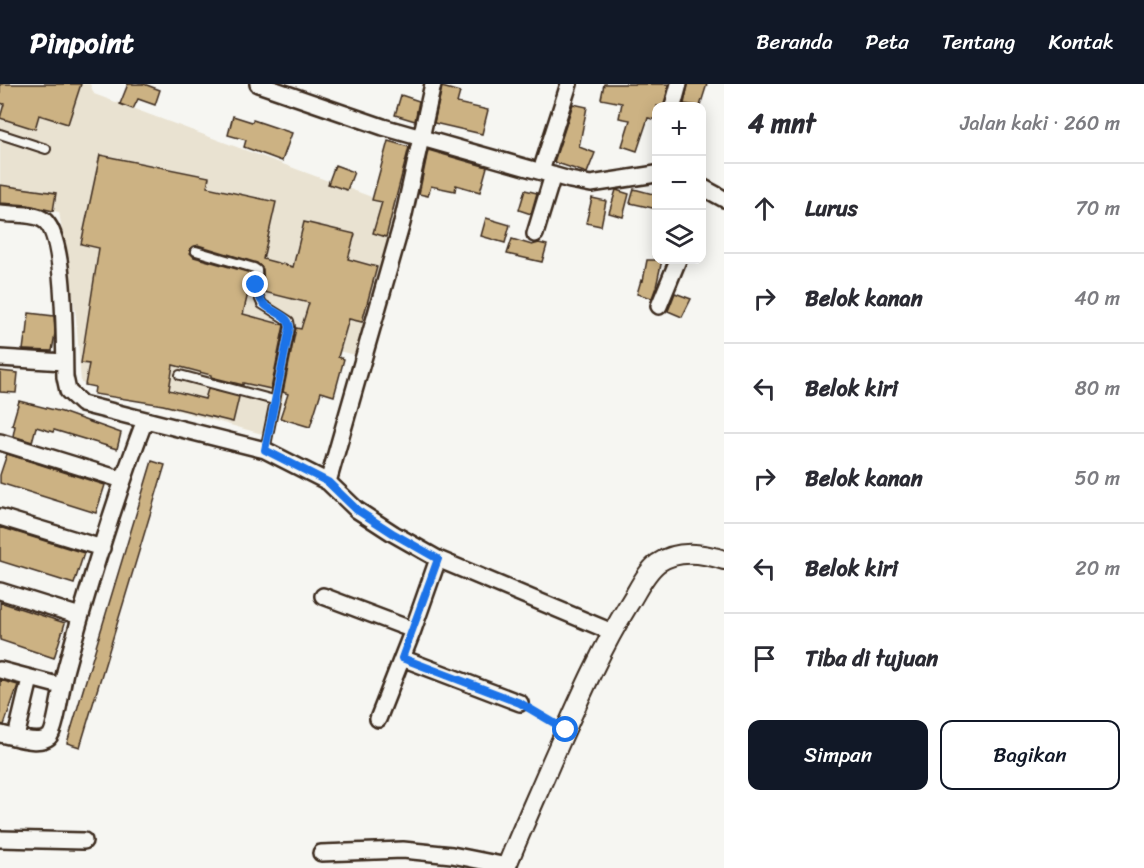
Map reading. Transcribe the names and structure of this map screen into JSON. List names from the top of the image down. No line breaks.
{"page":{"header":"Pinpoint","nav":["Beranda","Peta","Tentang","Kontak"],"heading":["4 mnt","Jalan kaki · 260 m"],"map_buttons":["+","−"],"list":[["Lurus","70 m"],["Belok kanan","40 m"],["Belok kiri","80 m"],["Belok kanan","50 m"],["Belok kiri","20 m"],"Tiba di tujuan"],"buttons":["Simpan","Bagikan"]}}
